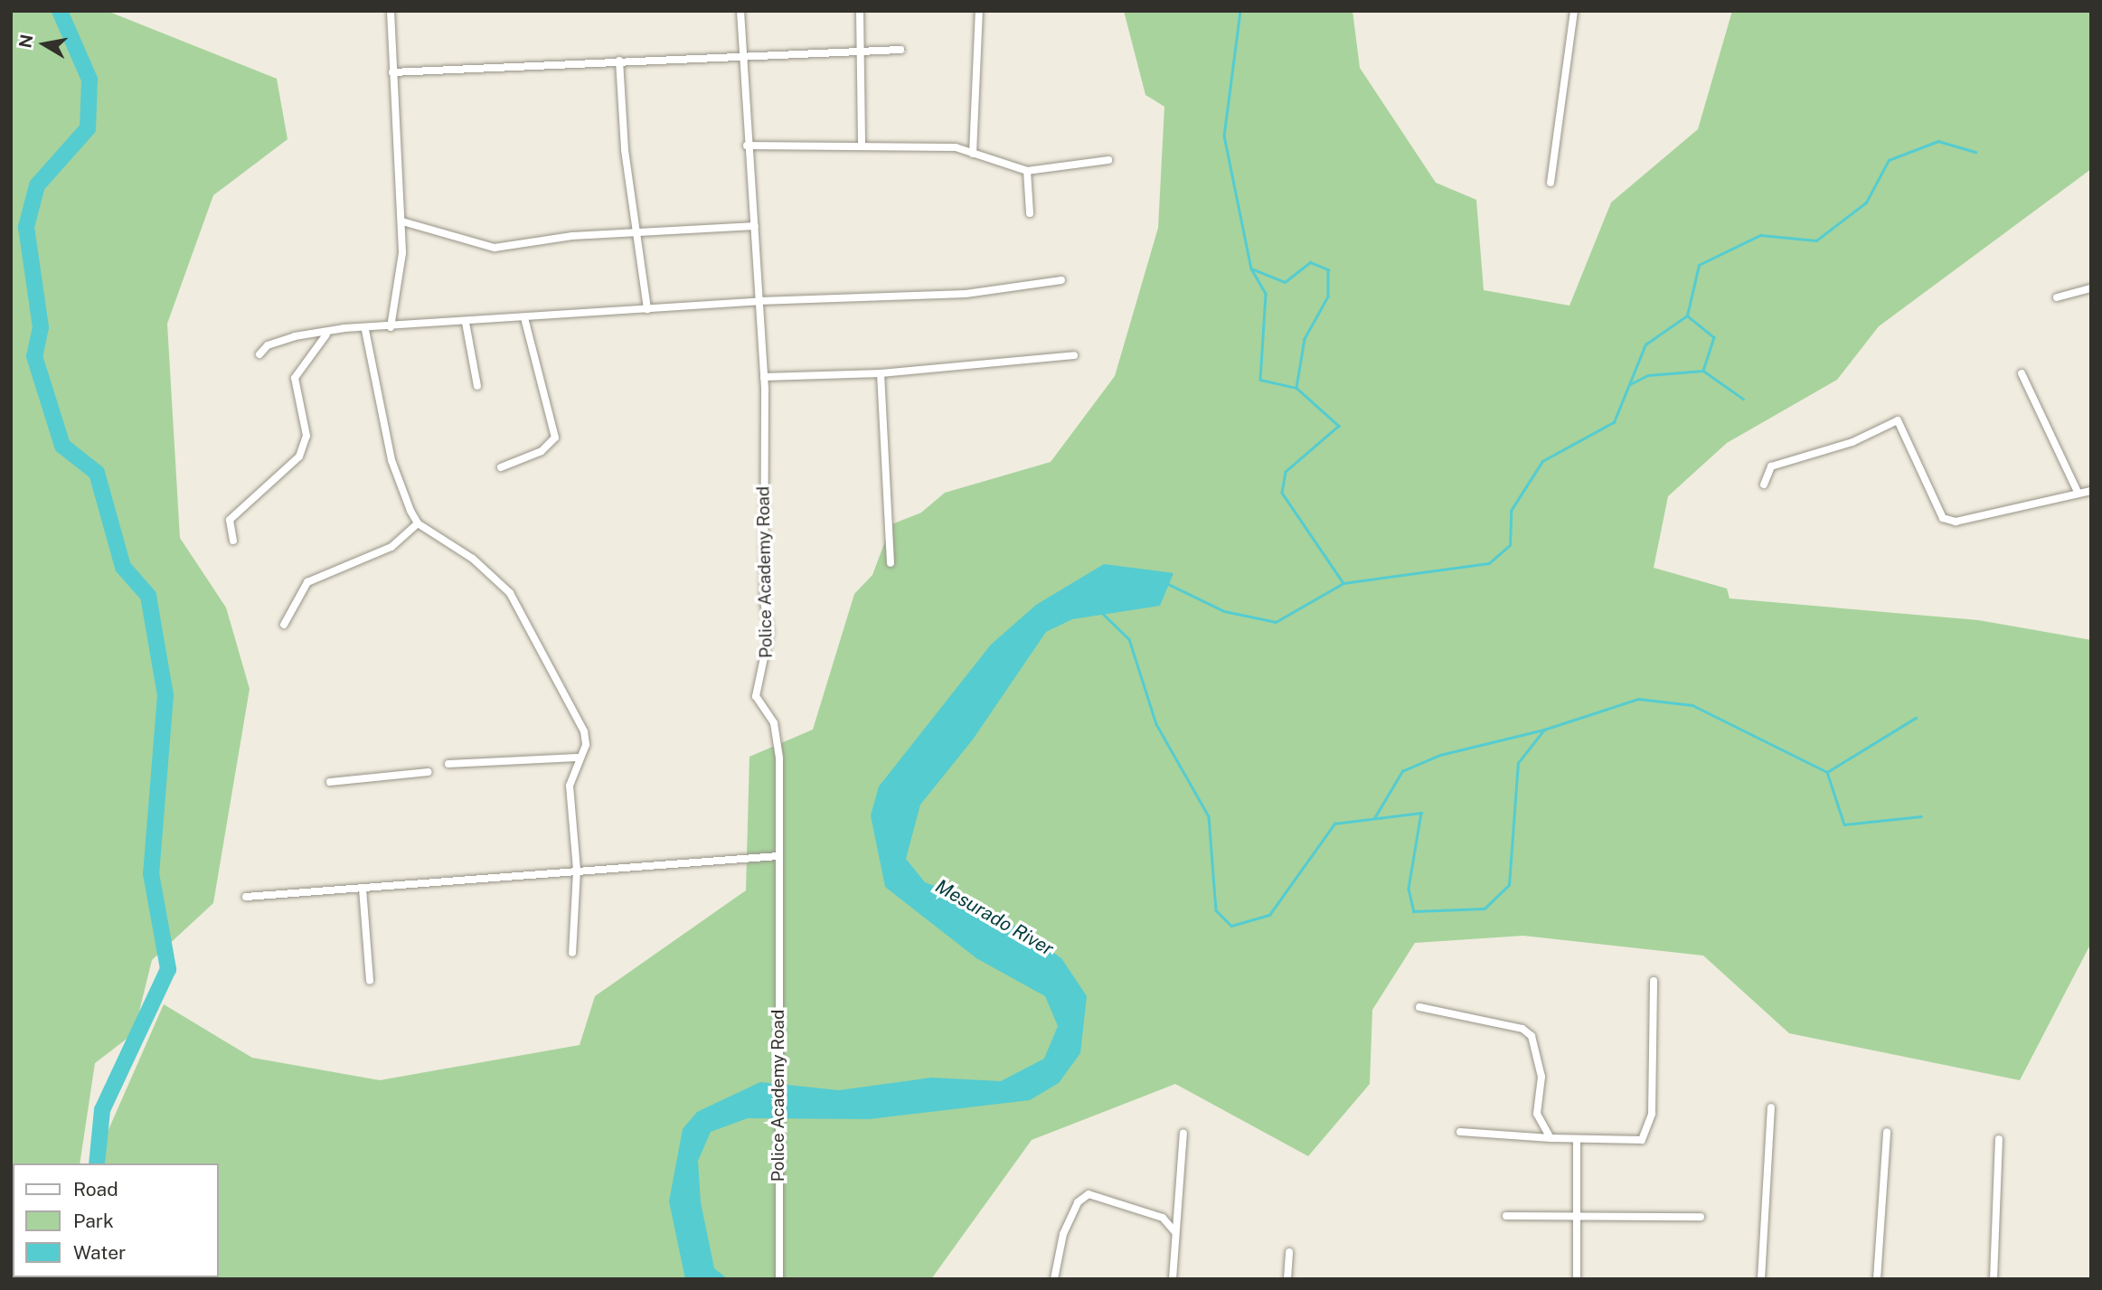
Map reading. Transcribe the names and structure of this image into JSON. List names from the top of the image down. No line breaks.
{"streets":{"street":["Police Academy Road"]},"water":["Mesurado River"],"legend":["Road","Park","Water"],"north":"left"}
